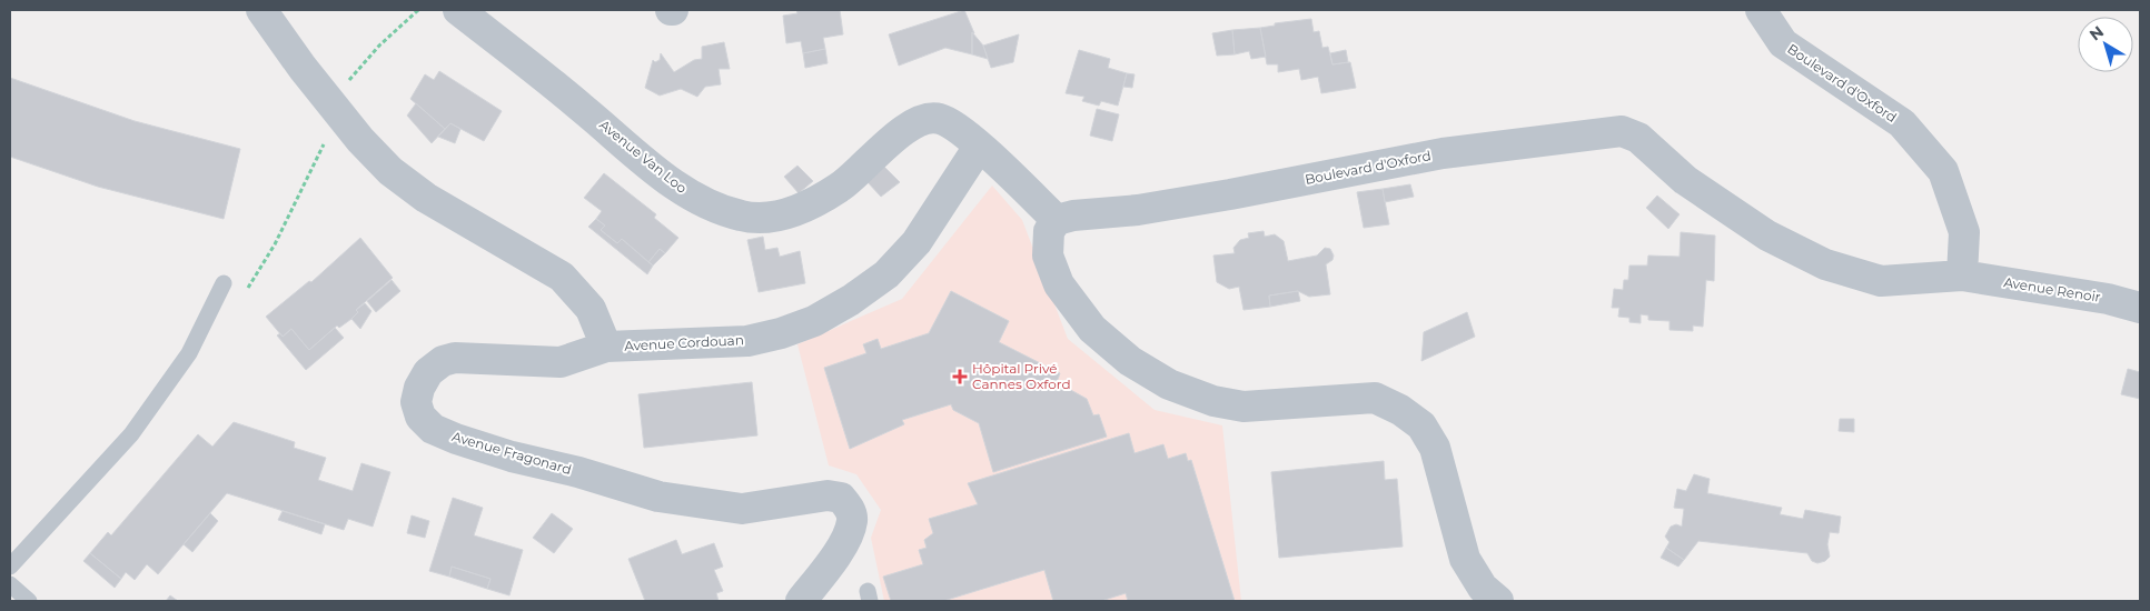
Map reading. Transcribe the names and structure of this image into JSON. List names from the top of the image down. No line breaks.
{"streets":{"street":["Boulevard d'Oxford","Avenue Van Loo","Avenue Renoir","Avenue Cordouan","Avenue Fragonard"]},"crossings":[["Boulevard d'Oxford","Avenue Van Loo"],["Boulevard d'Oxford","Avenue Renoir"],["Avenue Van Loo","Avenue Cordouan"],["Avenue Cordouan","Avenue Fragonard"]],"places":{"health":["Hôpital Privé Cannes Oxford"]},"north":"top left"}
